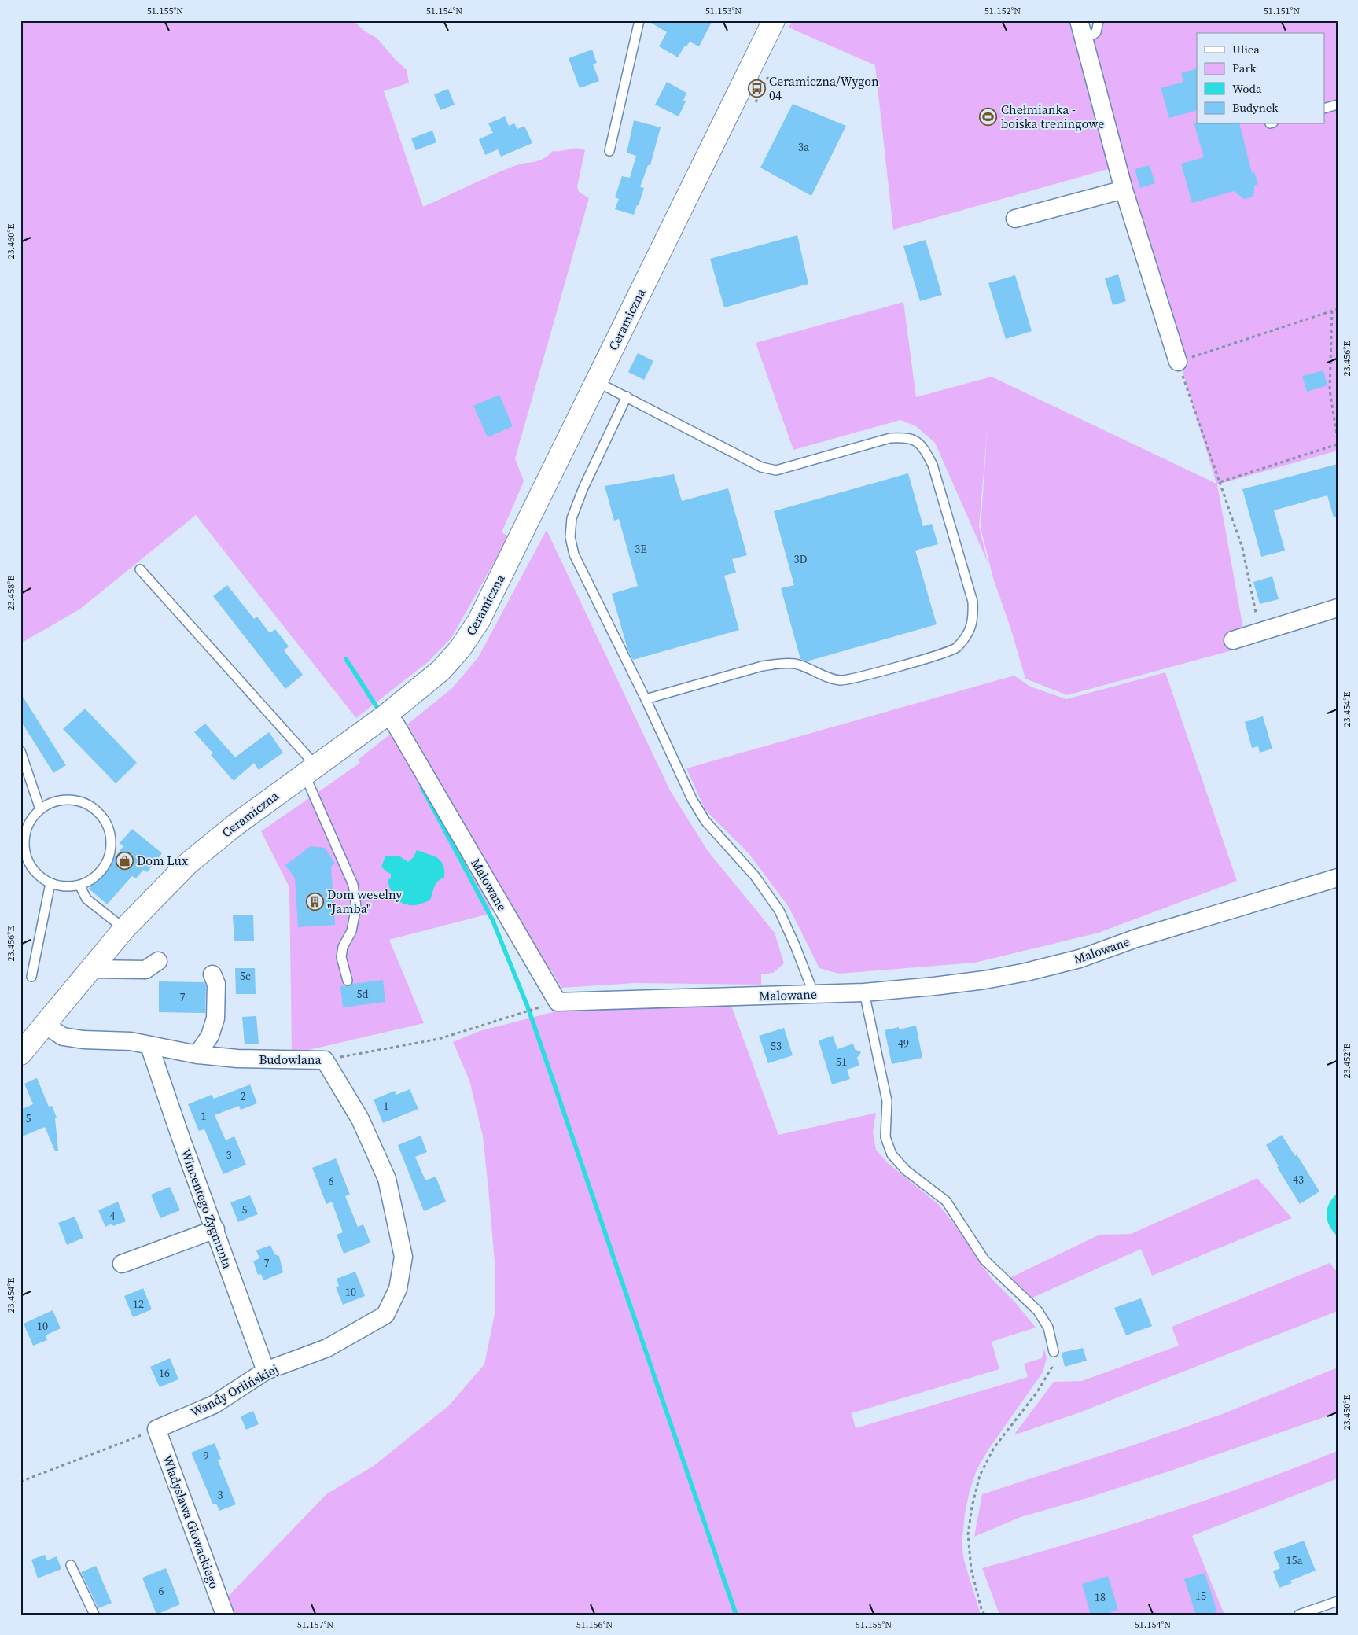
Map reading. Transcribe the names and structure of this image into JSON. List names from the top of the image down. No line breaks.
{"streets":{"street":["Ceramiczna","Malowane","Budowlana","Wincentego Zygmunta","Wandy Orlińskiej","Władysława Głowackiego"]},"crossings":[["Ceramiczna","Malowane"],["Ceramiczna","Budowlana"],["Budowlana","Wincentego Zygmunta"],["Budowlana","Wandy Orlińskiej"],["Wincentego Zygmunta","Wandy Orlińskiej"],["Wandy Orlińskiej","Władysława Głowackiego"]],"places":{"bus stop":["Ceramiczna/Wygon 04"],"sports":["Chełmianka - boiska treningowe"],"shop":["Dom Lux"],"building":["Dom weselny \"Jamba\""]},"house_numbers":["3a","3E","3D","5c","5d","7","49","53","51","2","1","1","5","3","43","6","5","4","7","10","12","10","16","9","3","15a","6","15","18"],"legend":["Ulica","Park","Woda","Budynek"],"coordinates":["51.155°N","51.154°N","51.153°N","51.152°N","51.151°N","23.460°E","23.456°E","23.458°E","23.454°E","23.452°E","23.450°E","51.157°N","51.156°N"]}
